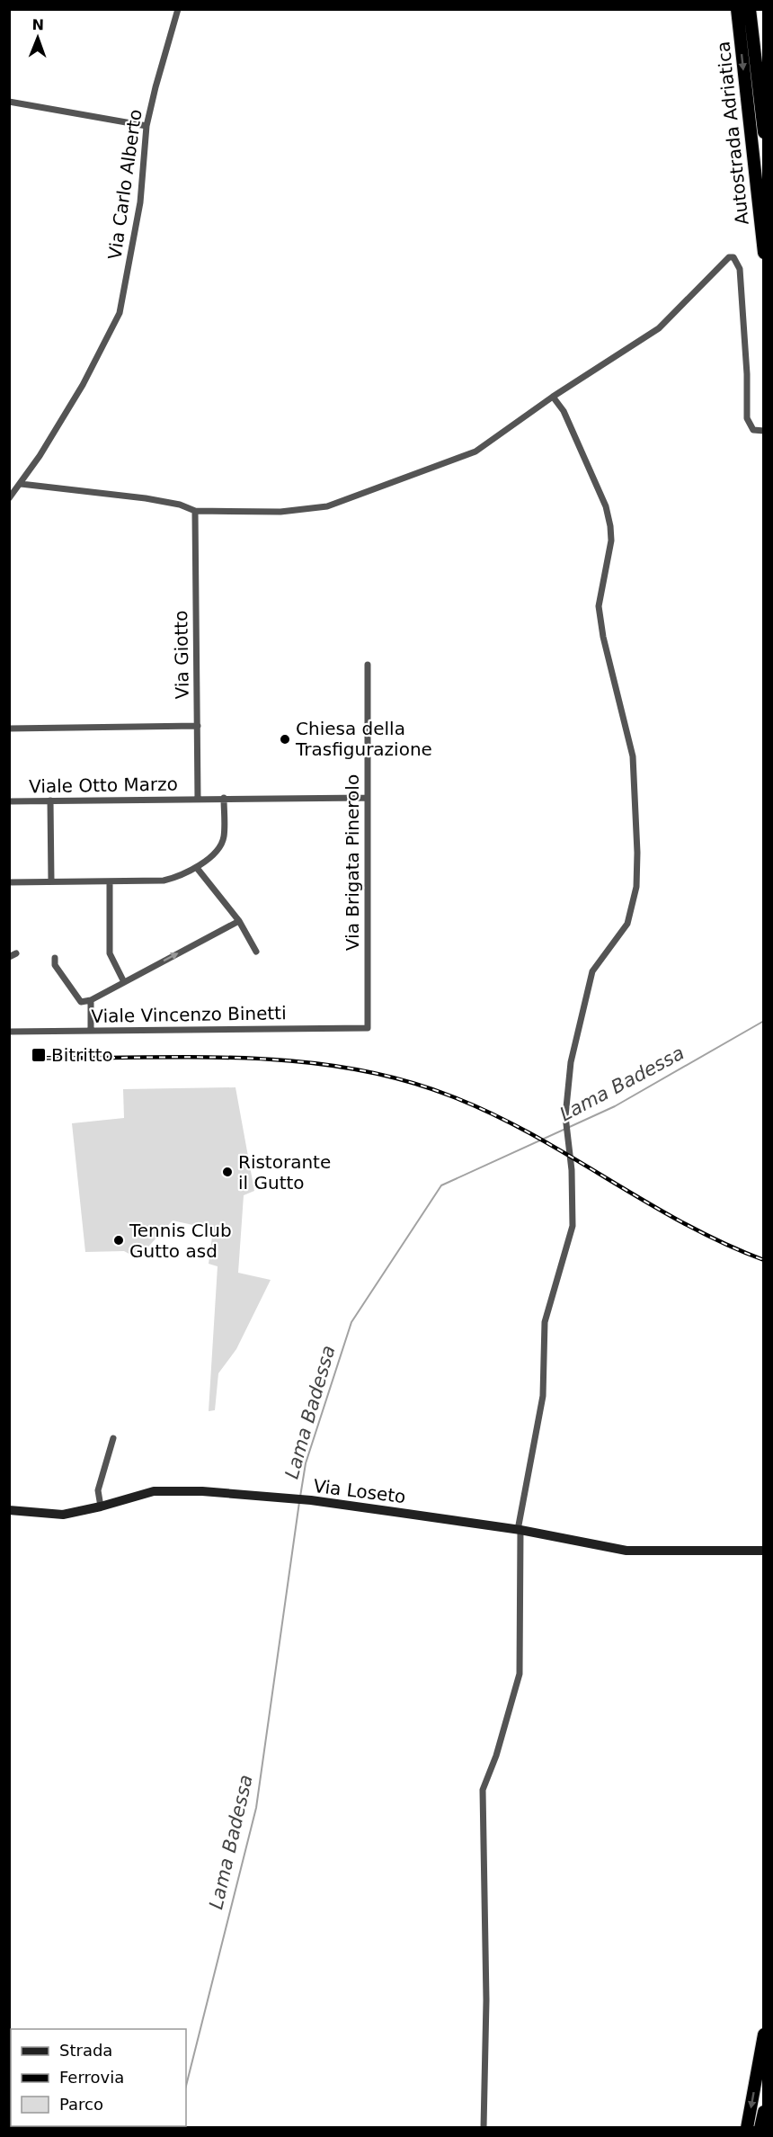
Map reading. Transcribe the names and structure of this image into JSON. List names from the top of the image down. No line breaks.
{"streets":{"highway":["Autostrada Adriatica"],"main road":["Via Loseto"],"street":["Via Carlo Alberto","Via Giotto","Viale Otto Marzo","Via Brigata Pinerolo","Viale Vincenzo Binetti"]},"crossings":[["Via Giotto","Viale Otto Marzo"],["Viale Otto Marzo","Via Brigata Pinerolo"],["Via Brigata Pinerolo","Viale Vincenzo Binetti"]],"water":["Lama Badessa"],"places":{"other":["Chiesa della Trasfigurazione","Ristorante il Gutto","Tennis Club Gutto asd"],"transit":["Bitritto"]},"legend":["Strada","Ferrovia","Parco"],"north":"top"}
